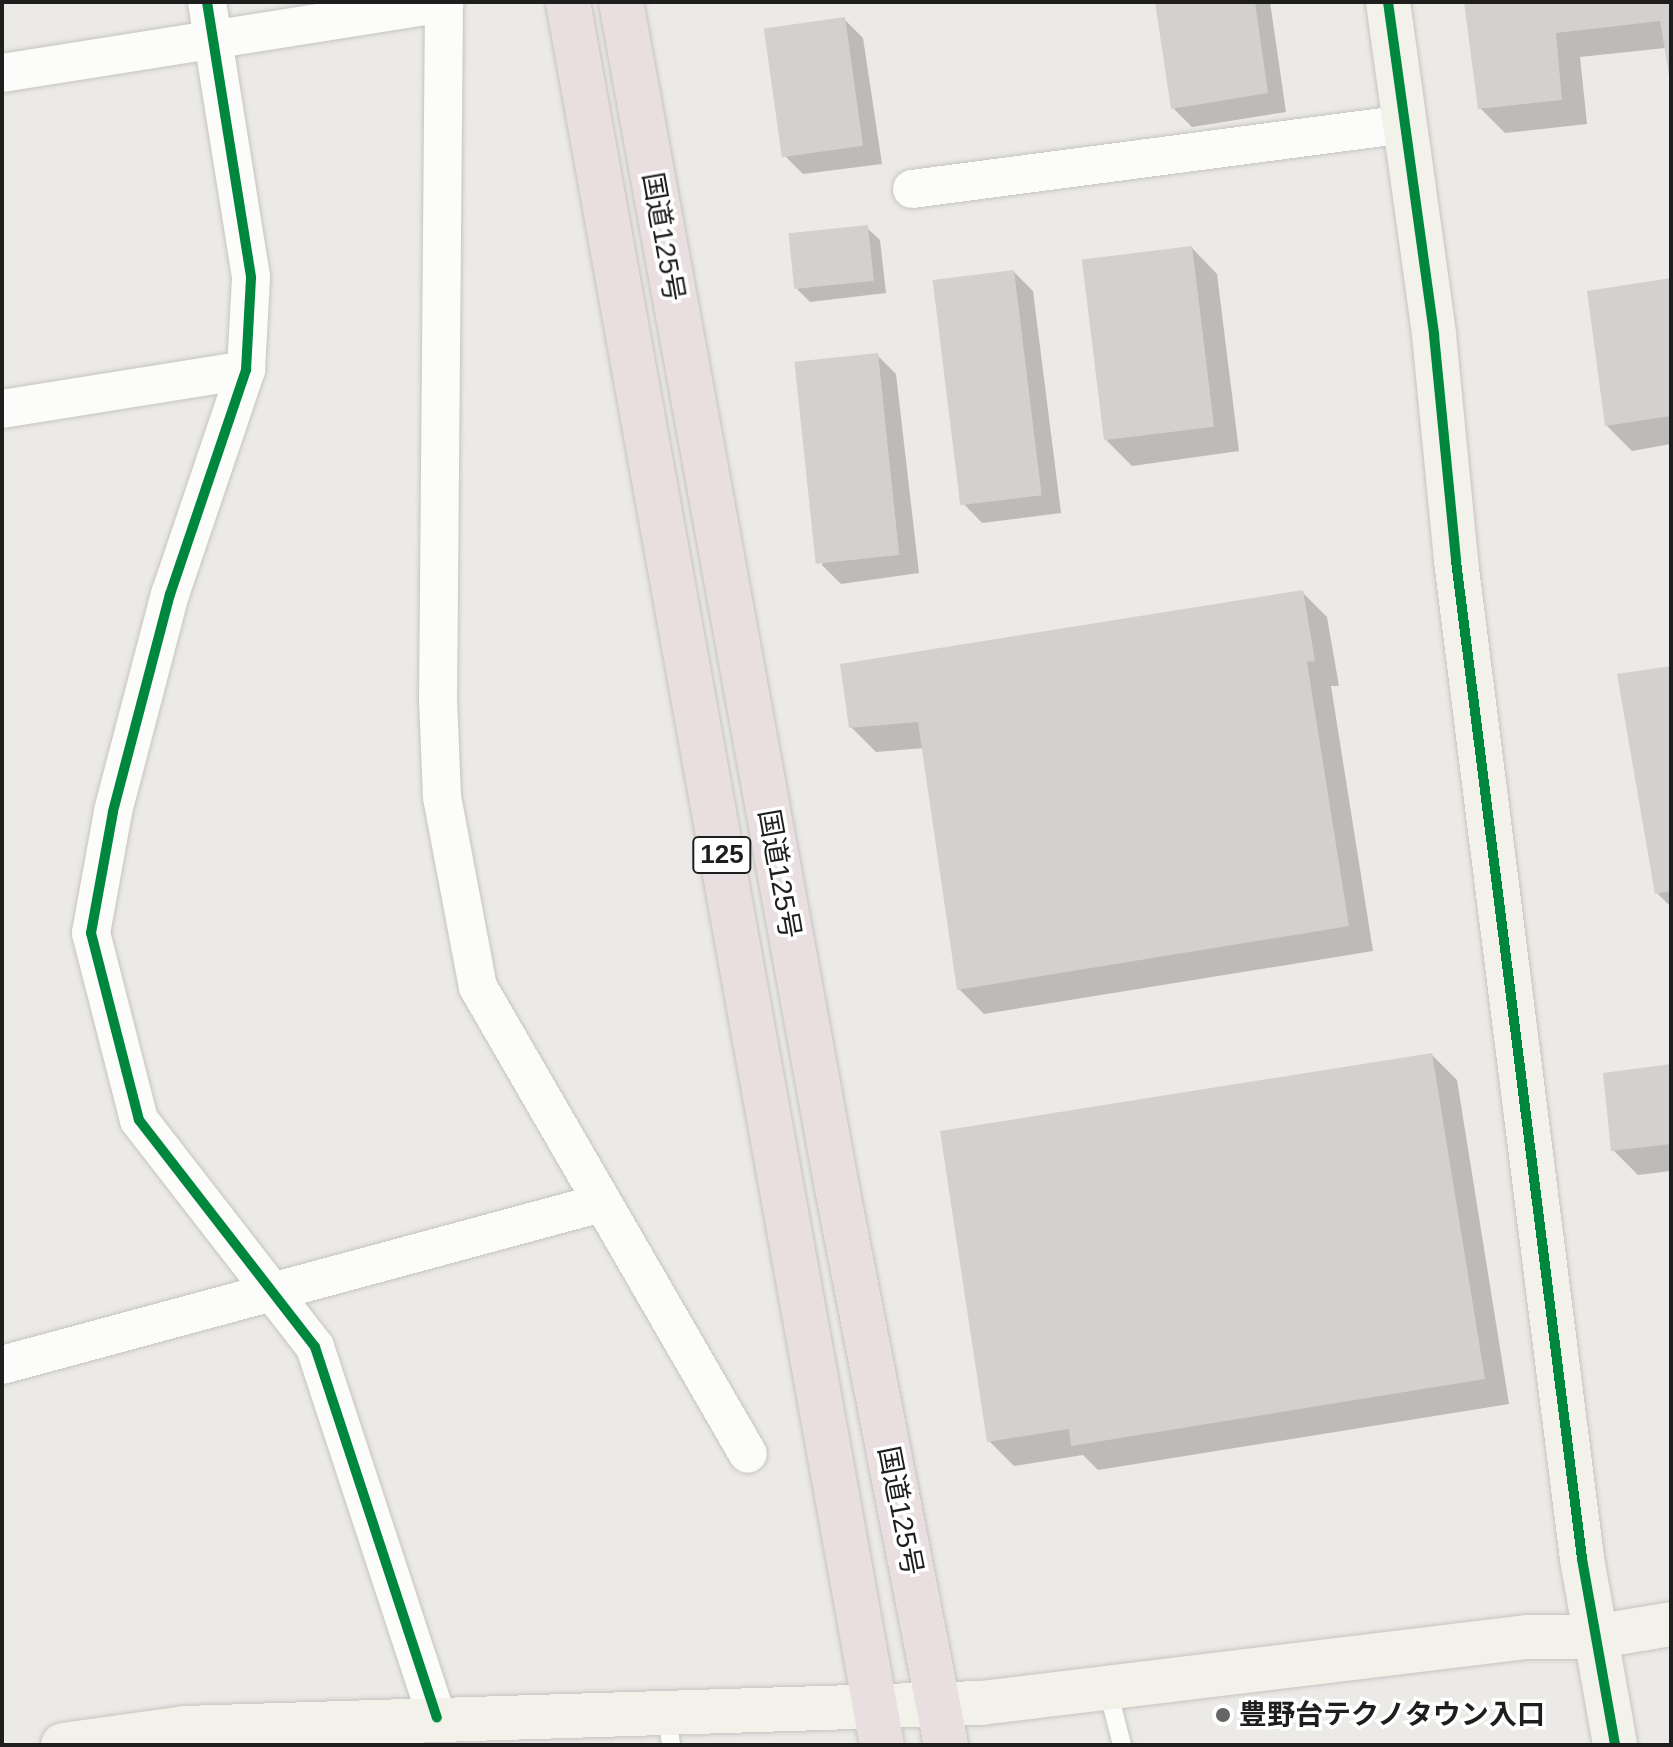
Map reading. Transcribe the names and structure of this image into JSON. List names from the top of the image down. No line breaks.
{"streets":{"highway":["国道125号","125"]},"places":["豊野台テクノタウン入口"]}
